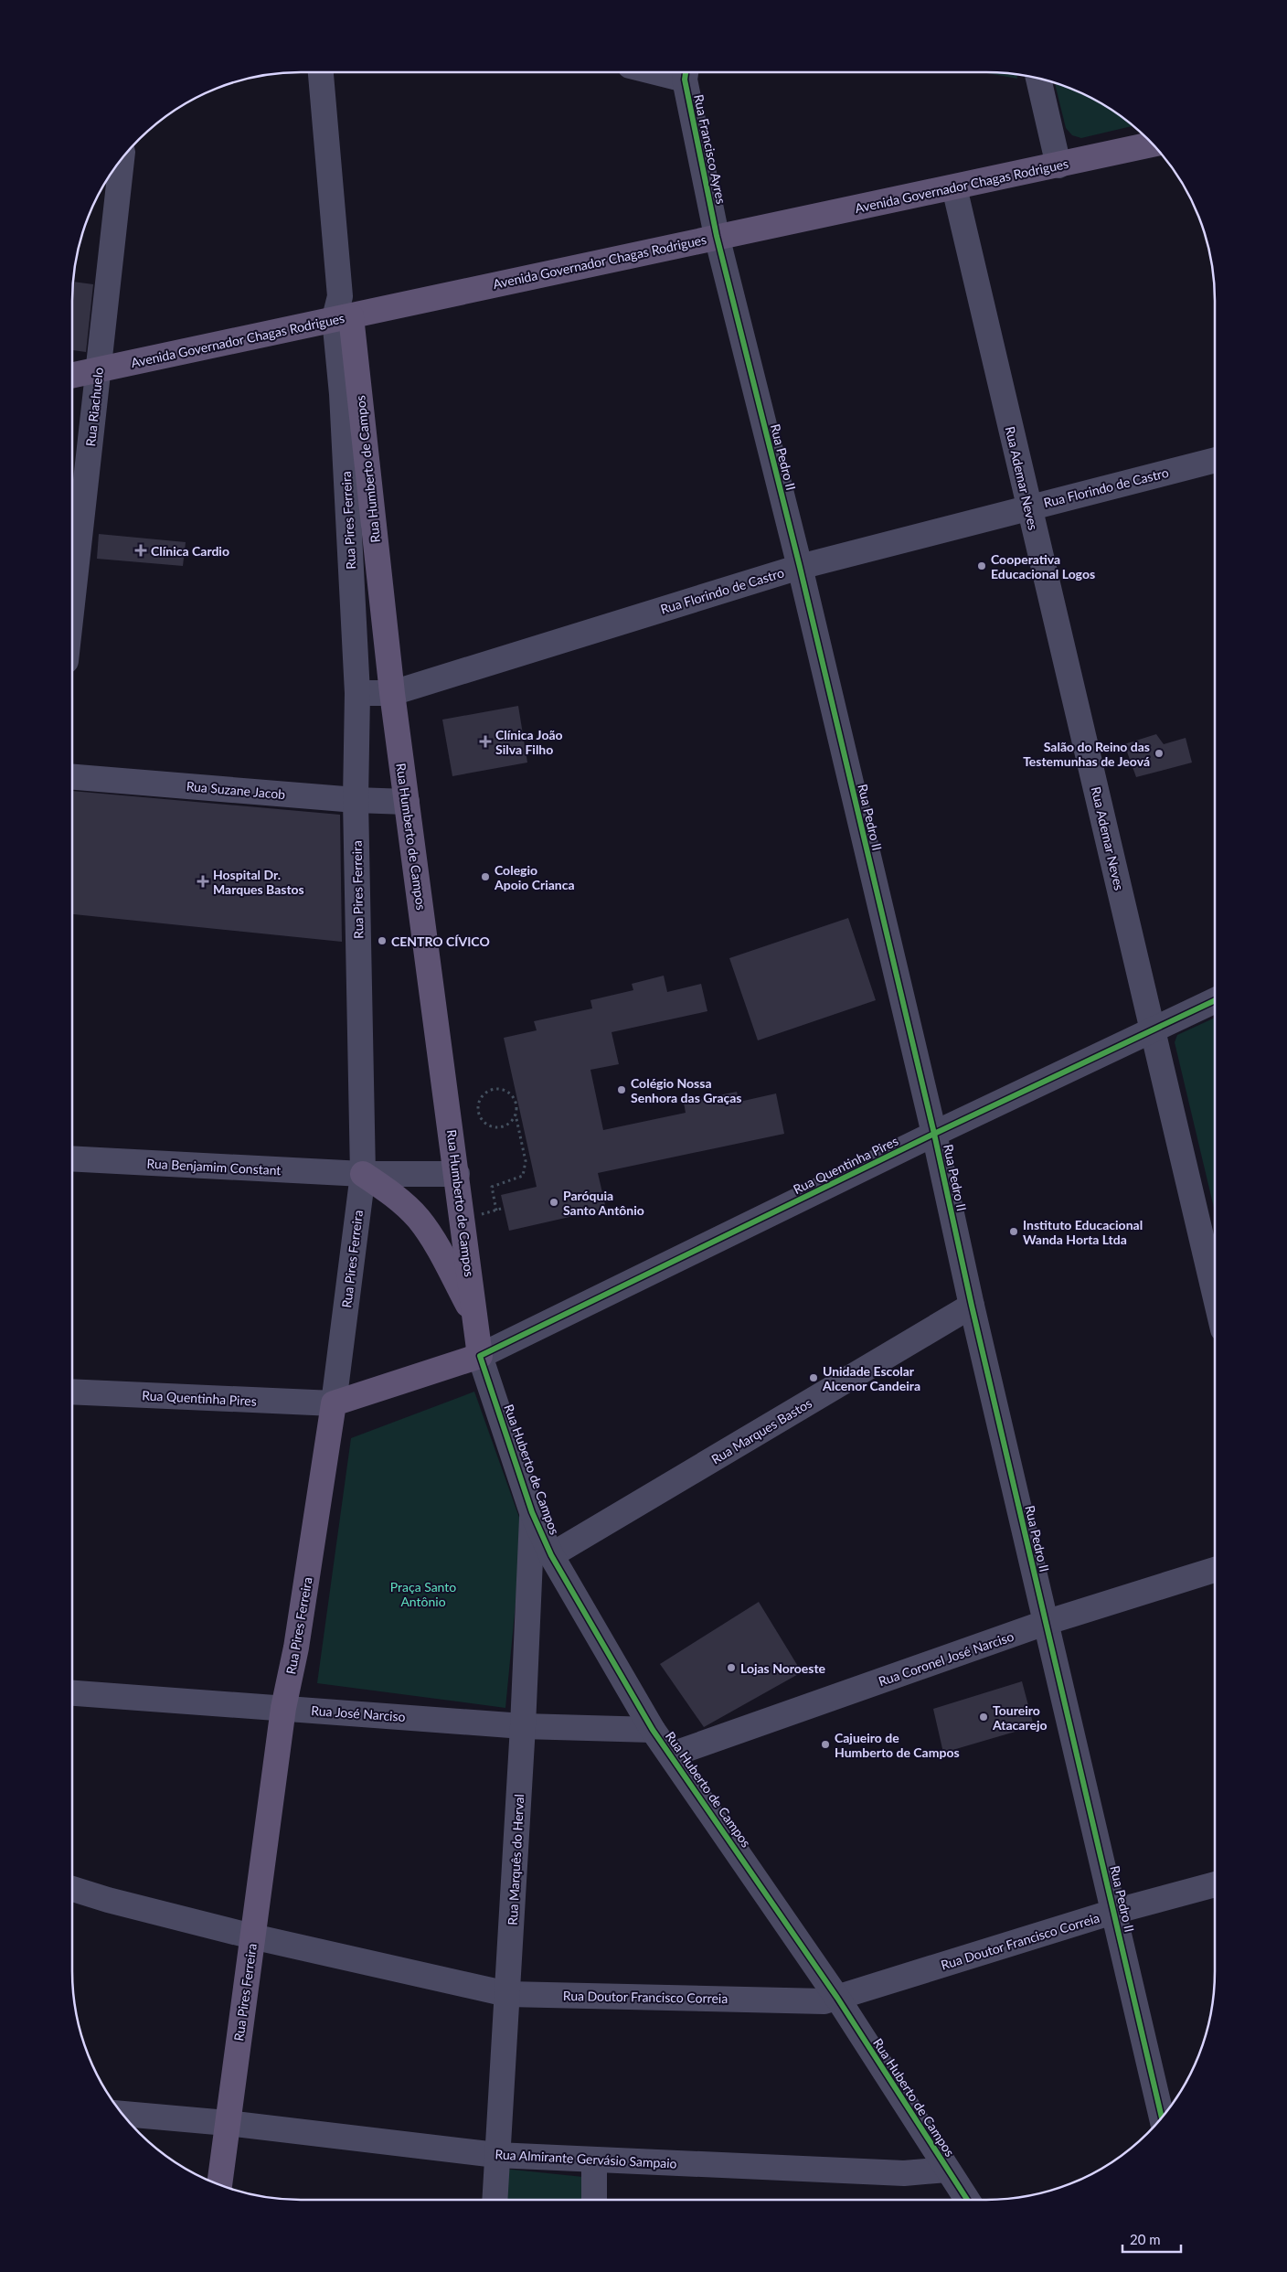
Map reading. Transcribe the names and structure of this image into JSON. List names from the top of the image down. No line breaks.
{"streets":{"main road":["Avenida Governador Chagas Rodrigues","Rua Humberto de Campos","Rua Pires Ferreira"],"street":["Rua Francisco Ayres","Rua Riachuelo","Rua Pedro II","Rua Ademar Neves","Rua Florindo de Castro","Rua Suzane Jacob","Rua Quentinha Pires","Rua Benjamim Constant","Rua Marques Bastos","Rua Huberto de Campos","Rua Coronel José Narciso","Rua José Narciso","Rua Marquês do Herval","Rua Doutor Francisco Correia","Rua Almirante Gervásio Sampaio"]},"crossings":[["Rua Francisco Ayres","Avenida Governador Chagas Rodrigues"],["Rua Francisco Ayres","Rua Pedro II"],["Avenida Governador Chagas Rodrigues","Rua Riachuelo"],["Avenida Governador Chagas Rodrigues","Rua Pedro II"],["Avenida Governador Chagas Rodrigues","Rua Humberto de Campos"],["Avenida Governador Chagas Rodrigues","Rua Ademar Neves"],["Avenida Governador Chagas Rodrigues","Rua Pires Ferreira"],["Rua Pedro II","Rua Florindo de Castro"],["Rua Pedro II","Rua Quentinha Pires"],["Rua Pedro II","Rua Marques Bastos"],["Rua Pedro II","Rua Coronel José Narciso"],["Rua Pedro II","Rua Doutor Francisco Correia"],["Rua Humberto de Campos","Rua Florindo de Castro"],["Rua Humberto de Campos","Rua Pires Ferreira"],["Rua Humberto de Campos","Rua Suzane Jacob"],["Rua Humberto de Campos","Rua Quentinha Pires"],["Rua Humberto de Campos","Rua Benjamim Constant"],["Rua Humberto de Campos","Rua Huberto de Campos"],["Rua Ademar Neves","Rua Florindo de Castro"],["Rua Ademar Neves","Rua Quentinha Pires"],["Rua Florindo de Castro","Rua Pires Ferreira"],["Rua Pires Ferreira","Rua Suzane Jacob"],["Rua Pires Ferreira","Rua Quentinha Pires"],["Rua Pires Ferreira","Rua Benjamim Constant"],["Rua Pires Ferreira","Rua José Narciso"],["Rua Pires Ferreira","Rua Doutor Francisco Correia"],["Rua Pires Ferreira","Rua Almirante Gervásio Sampaio"],["Rua Quentinha Pires","Rua Huberto de Campos"],["Rua Marques Bastos","Rua Huberto de Campos"],["Rua Huberto de Campos","Rua Coronel José Narciso"],["Rua Huberto de Campos","Rua José Narciso"],["Rua Huberto de Campos","Rua Marquês do Herval"],["Rua Huberto de Campos","Rua Doutor Francisco Correia"],["Rua Huberto de Campos","Rua Almirante Gervásio Sampaio"],["Rua José Narciso","Rua Marquês do Herval"],["Rua Marquês do Herval","Rua Doutor Francisco Correia"],["Rua Marquês do Herval","Rua Almirante Gervásio Sampaio"]],"parks":["Praça Santo Antônio"],"places":{"health":["Clínica Cardio","Clínica João Silva Filho","Hospital Dr. Marques Bastos"],"other":["Cooperativa Educacional Logos","Salão do Reino das Testemunhas de Jeová","Colegio Apoio Crianca","CENTRO CÍVICO","Colégio Nossa Senhora das Graças","Paróquia Santo Antônio","Instituto Educacional Wanda Horta Ltda","Unidade Escolar Alcenor Candeira","Lojas Noroeste","Toureiro Atacarejo","Cajueiro de Humberto de Campos"]},"scale_bar":"20 m"}
